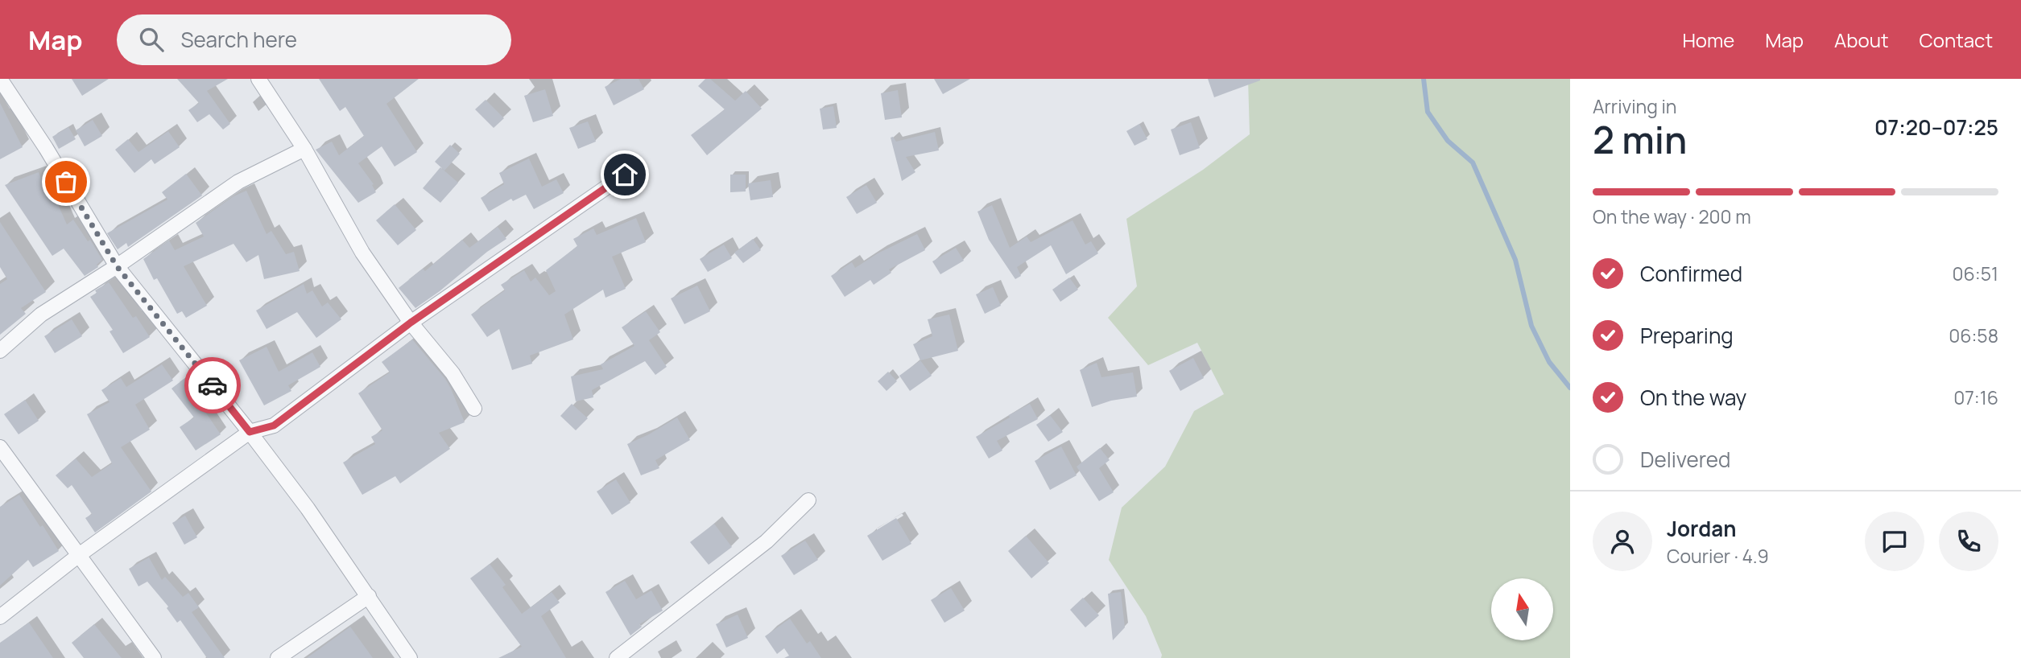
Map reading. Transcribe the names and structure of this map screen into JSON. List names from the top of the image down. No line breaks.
{"north":"top","page":{"header":"Map","search":"Search here","nav":["Home","Map","About","Contact"],"heading":["2 min","Arriving in","07:20–07:25"],"panel":["Jordan","Courier · 4.9"],"bar":"On the way · 200 m","list":[["Confirmed","06:51"],["Preparing","06:58"],["On the way","07:16"],"Delivered"]}}
